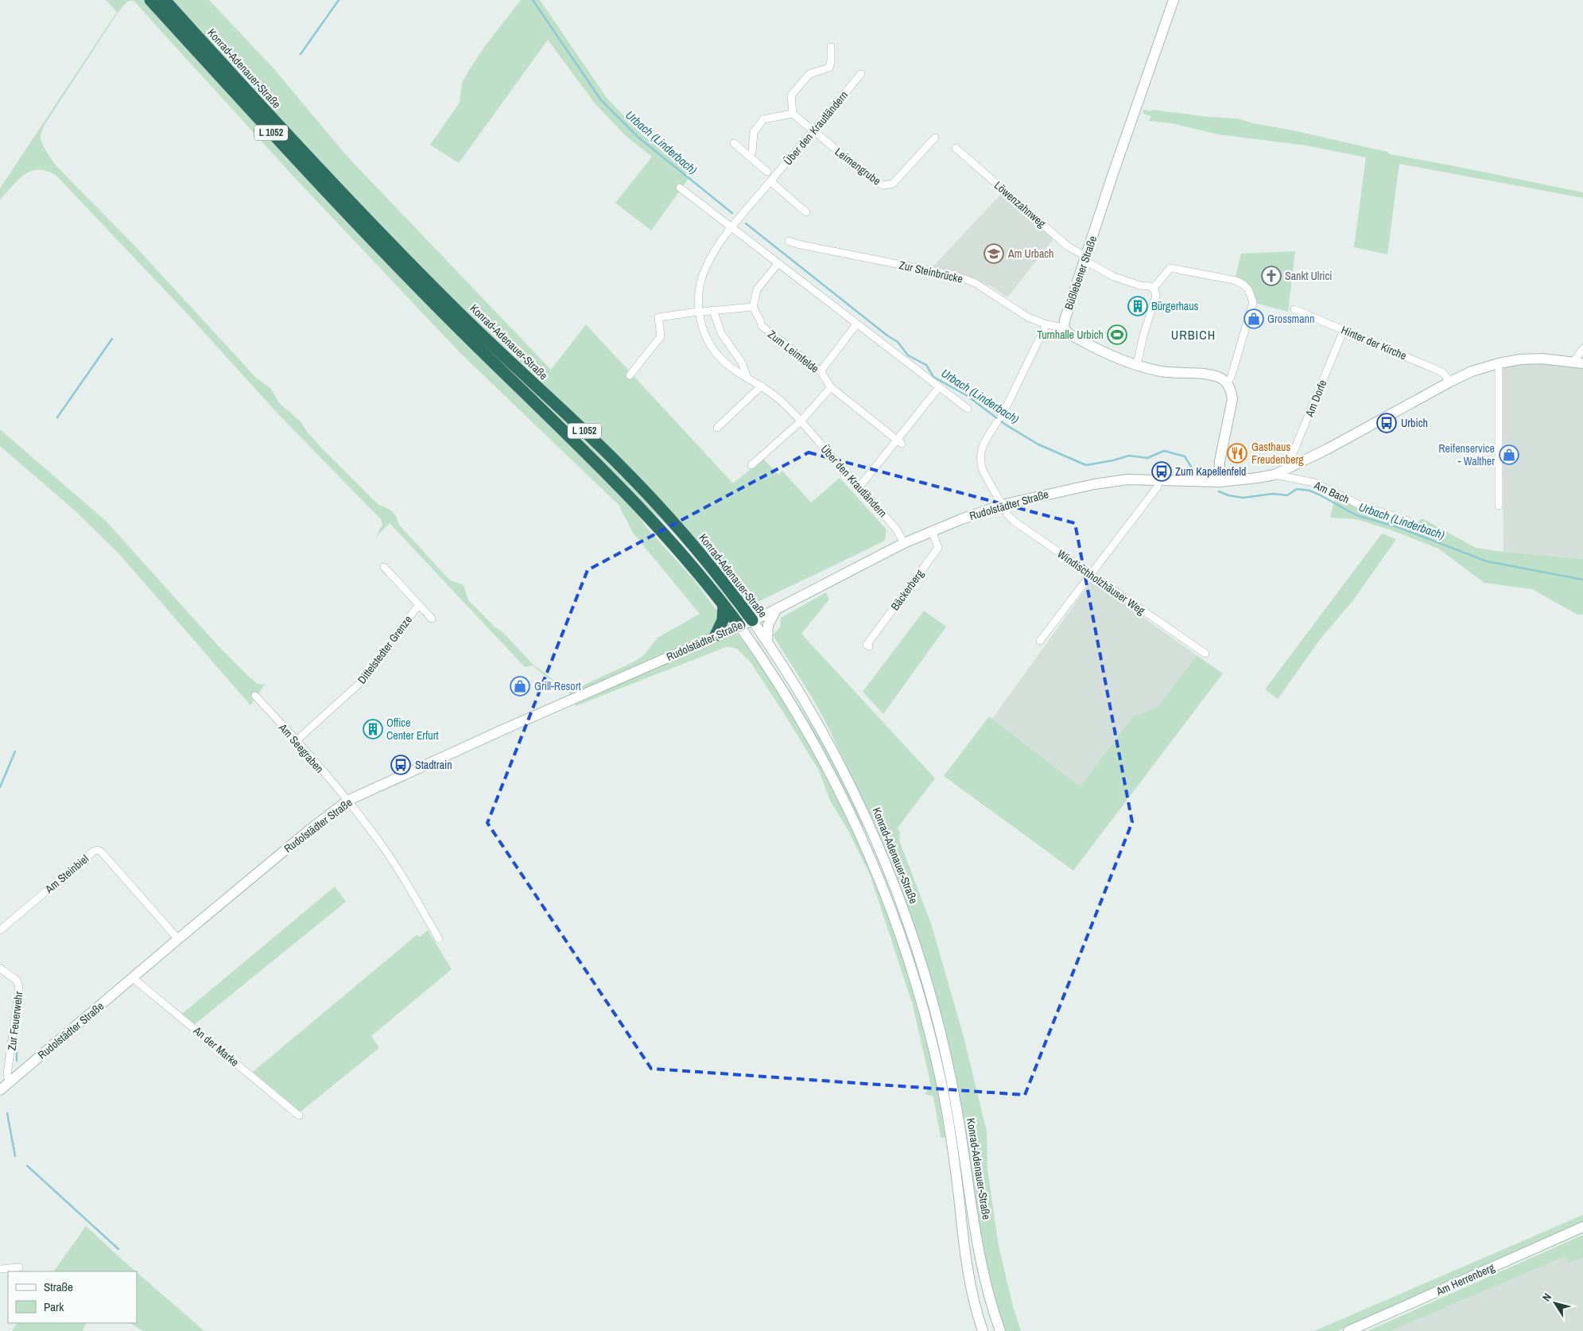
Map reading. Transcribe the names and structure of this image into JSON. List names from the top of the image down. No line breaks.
{"streets":{"highway":["Konrad-Adenauer-Straße","L 1052"],"street":["Über den Krautländern","Leimengrube","Löwenzahnweg","Zur Steinbrücke","Büßlebener Straße","Hinter der Kirche","Zum Leimfelde","Am Dorfe","Am Bach","Rudolstädter Straße","Windischholzhäuser Weg","Bäckerberg","Dittelstedter Grenze","Am Seegraben","Am Steinbiel","Zur Feuerwehr","An der Marke","Am Herrenberg"]},"crossings":[["Konrad-Adenauer-Straße","Rudolstädter Straße"],["Über den Krautländern","Leimengrube"],["Über den Krautländern","Rudolstädter Straße"],["Löwenzahnweg","Büßlebener Straße"],["Zur Steinbrücke","Büßlebener Straße"],["Zur Steinbrücke","Windischholzhäuser Weg"],["Hinter der Kirche","Am Dorfe"],["Hinter der Kirche","Rudolstädter Straße"],["Am Dorfe","Rudolstädter Straße"],["Am Bach","Rudolstädter Straße"],["Rudolstädter Straße","Windischholzhäuser Weg"],["Rudolstädter Straße","Bäckerberg"],["Rudolstädter Straße","Am Seegraben"],["Rudolstädter Straße","Am Steinbiel"],["Rudolstädter Straße","Zur Feuerwehr"],["Rudolstädter Straße","An der Marke"],["Dittelstedter Grenze","Am Seegraben"]],"districts":["URBICH"],"water":["Urbach (Linderbach)"],"places":{"school or university":["Am Urbach"],"church":["Sankt Ulrici"],"building":["Bürgerhaus","Office Center Erfurt"],"shop":["Grossmann","Reifenservice - Walther","Grill-Resort"],"sports":["Turnhalle Urbich"],"bus stop":["Urbich","Zum Kapellenfeld","Stadtrain"],"restaurant":["Gasthaus Freudenberg"]},"legend":["Straße","Park"],"north":"top left"}
